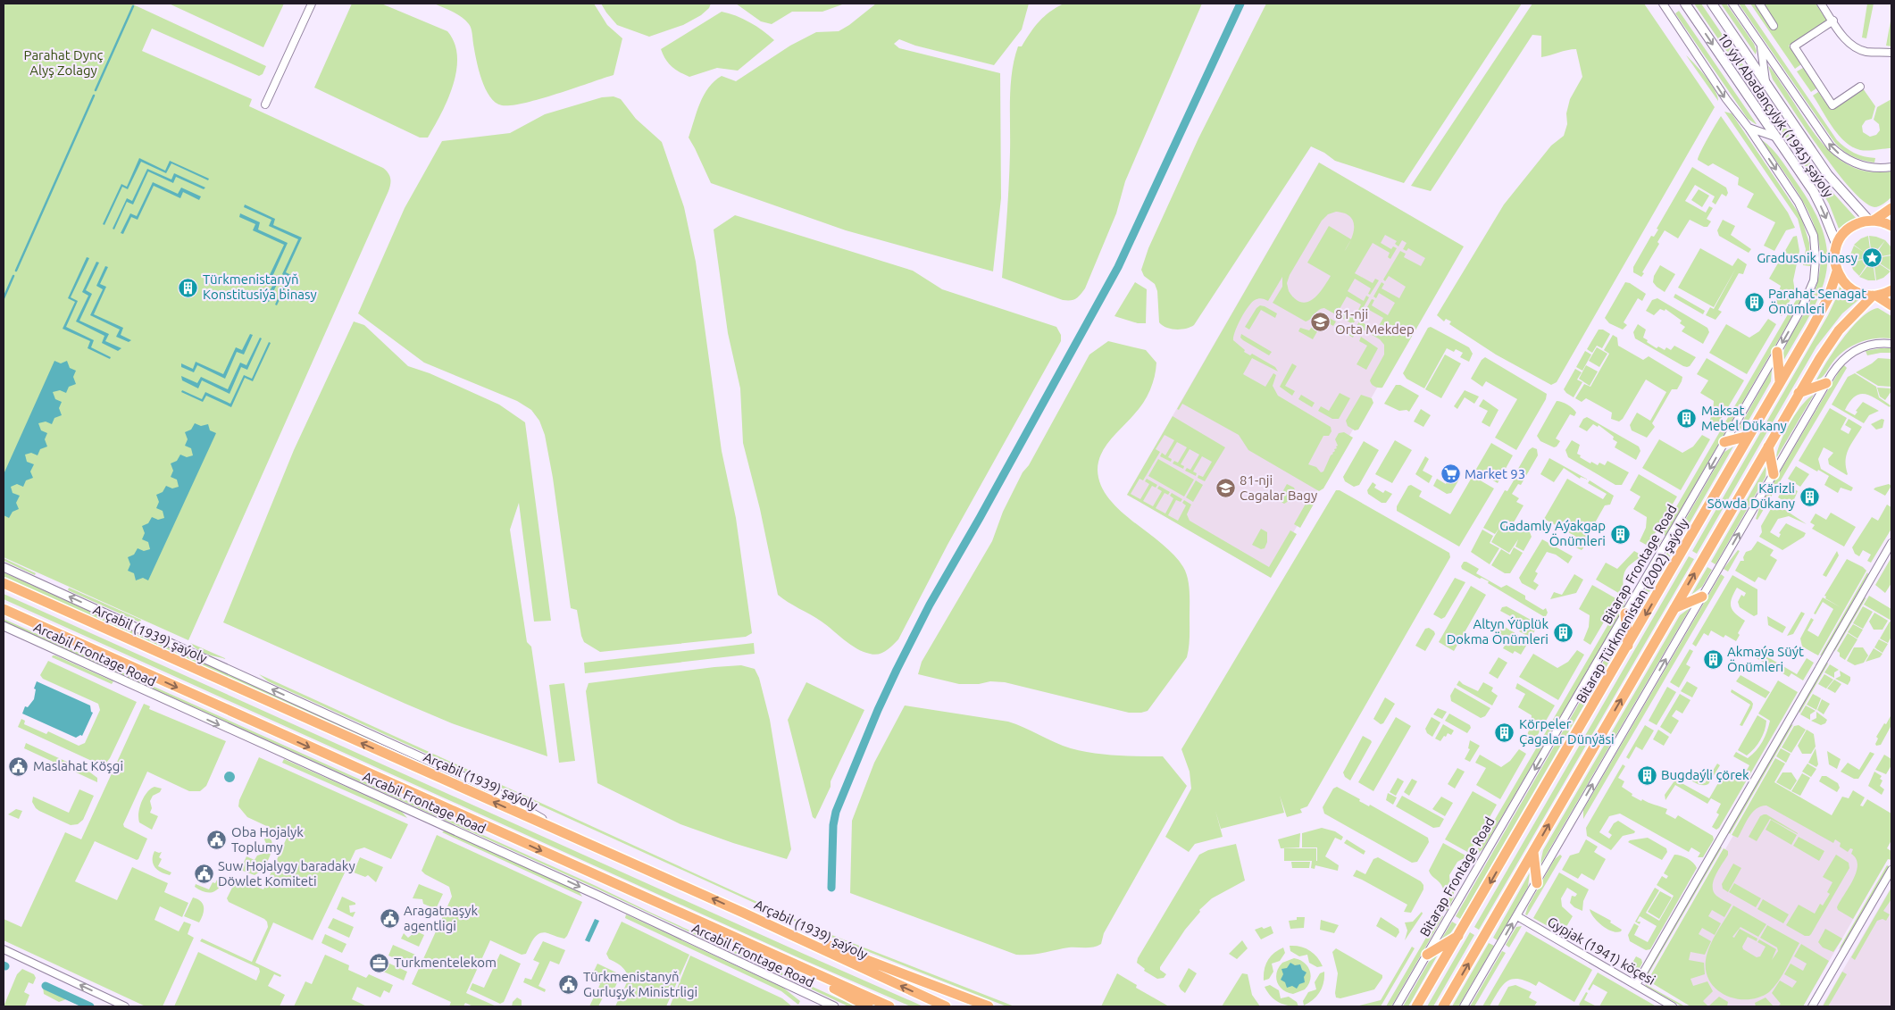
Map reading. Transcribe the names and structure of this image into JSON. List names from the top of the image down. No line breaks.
{"streets":{"main road":["10 ýyl Abadançylyk (1945) şaýoly","Bitarap Türkmenistan (2002) şaýoly","Arçabil (1939) şaýoly"],"street":["Bitarap Frontage Road","Arcabil Frontage Road","Gypjak (1941) köçesi"]},"parks":["Parahat Dynç Alyş Zolagy"],"places":{"place":["Gradusnik binasy"],"building":["Türkmenistanyň Konstitusiýa binasy","Parahat Senagat Önümleri","Maksat Mebel Dükany","Kärizli Söwda Dükany","Gadamly Aýakgap Önümleri","Altyn Ýüplük Dokma Önümleri","Akmaýa Süýt Önümleri","Körpeler Çagalar Dünýäsi","Bugdaýli çörek"],"school or university":["81-nji Orta Mekdep","81-nji Cagalar Bagy"],"supermarket":["Market 93"],"public building":["Maslahat Köşgi","Oba Hojalyk Toplumy","Suw Hojalygy baradaky Döwlet Komiteti","Aragatnaşyk agentligi","Türkmenistanyň Gurluşyk Ministrligi"],"office":["Turkmentelekom"]}}
